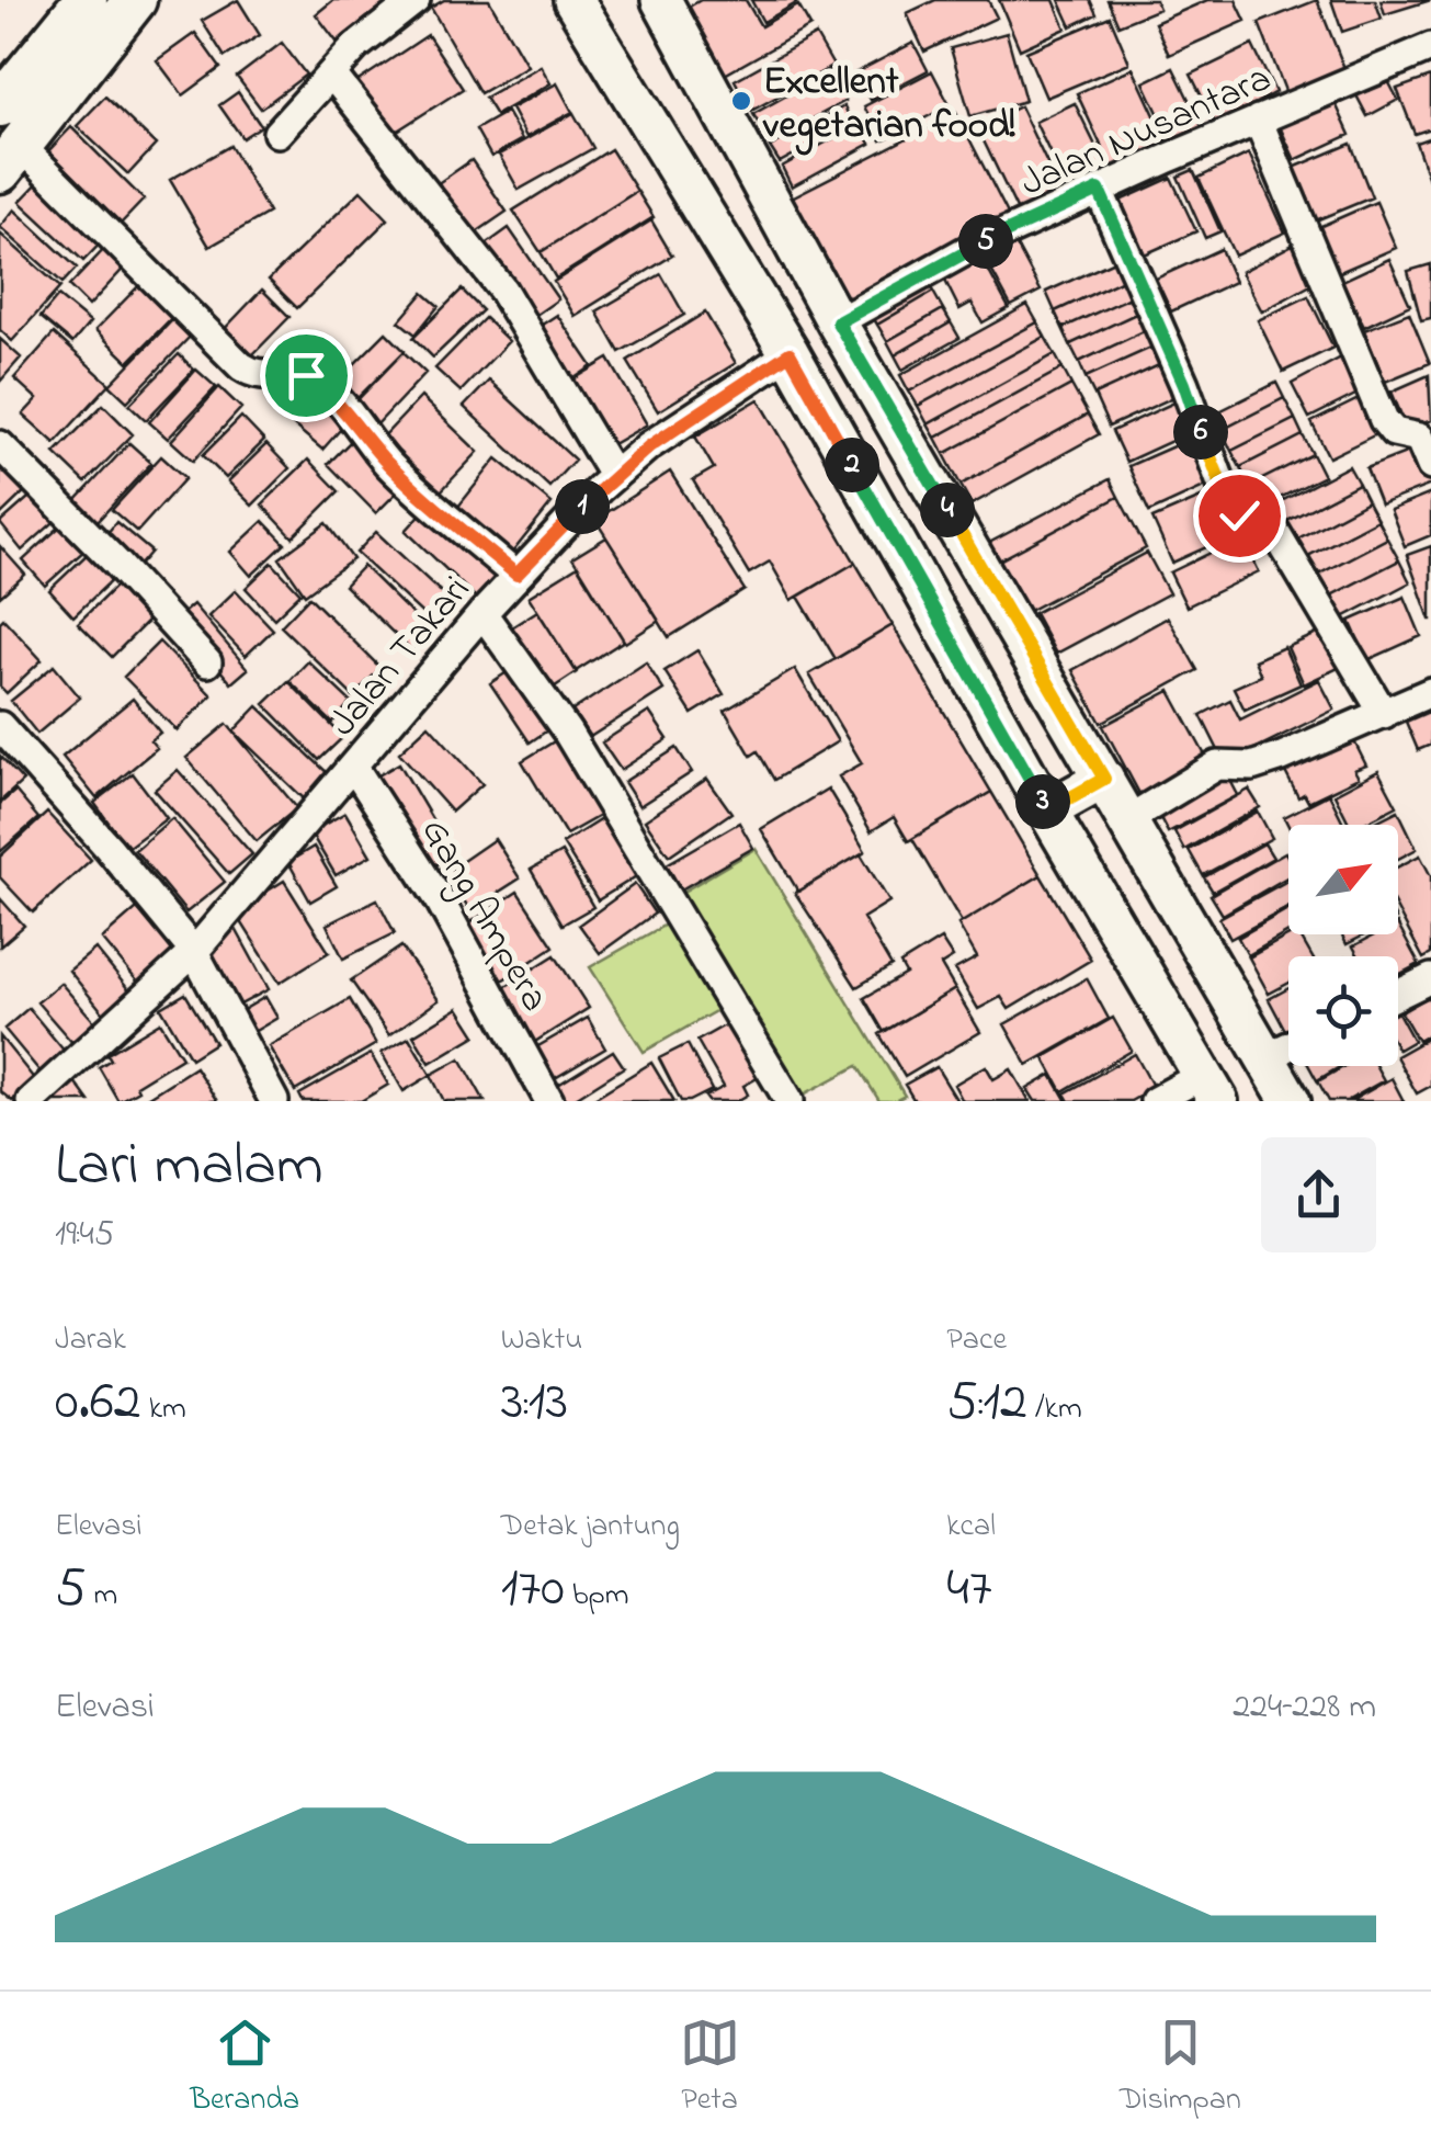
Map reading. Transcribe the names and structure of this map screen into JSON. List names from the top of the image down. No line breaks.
{"streets":{"street":["Jalan Nusantara","Jalan Takari","Gang Ampera"]},"crossings":[["Jalan Takari","Gang Ampera"]],"places":["Excellent vegetarian food!"],"north":"top right","page":{"pins":["5","6","2","1","4","3"],"heading":["Lari malam","19:45"],"stats":[["Jarak","0.62 km"],["Waktu","3:13"],["Pace","5:12 /km"],["Elevasi","5 m"],["Detak jantung","170 bpm"],["kcal","47"]],"chart":["Elevasi","224–228 m"],"tabs":["Beranda","Peta","Disimpan"]}}
